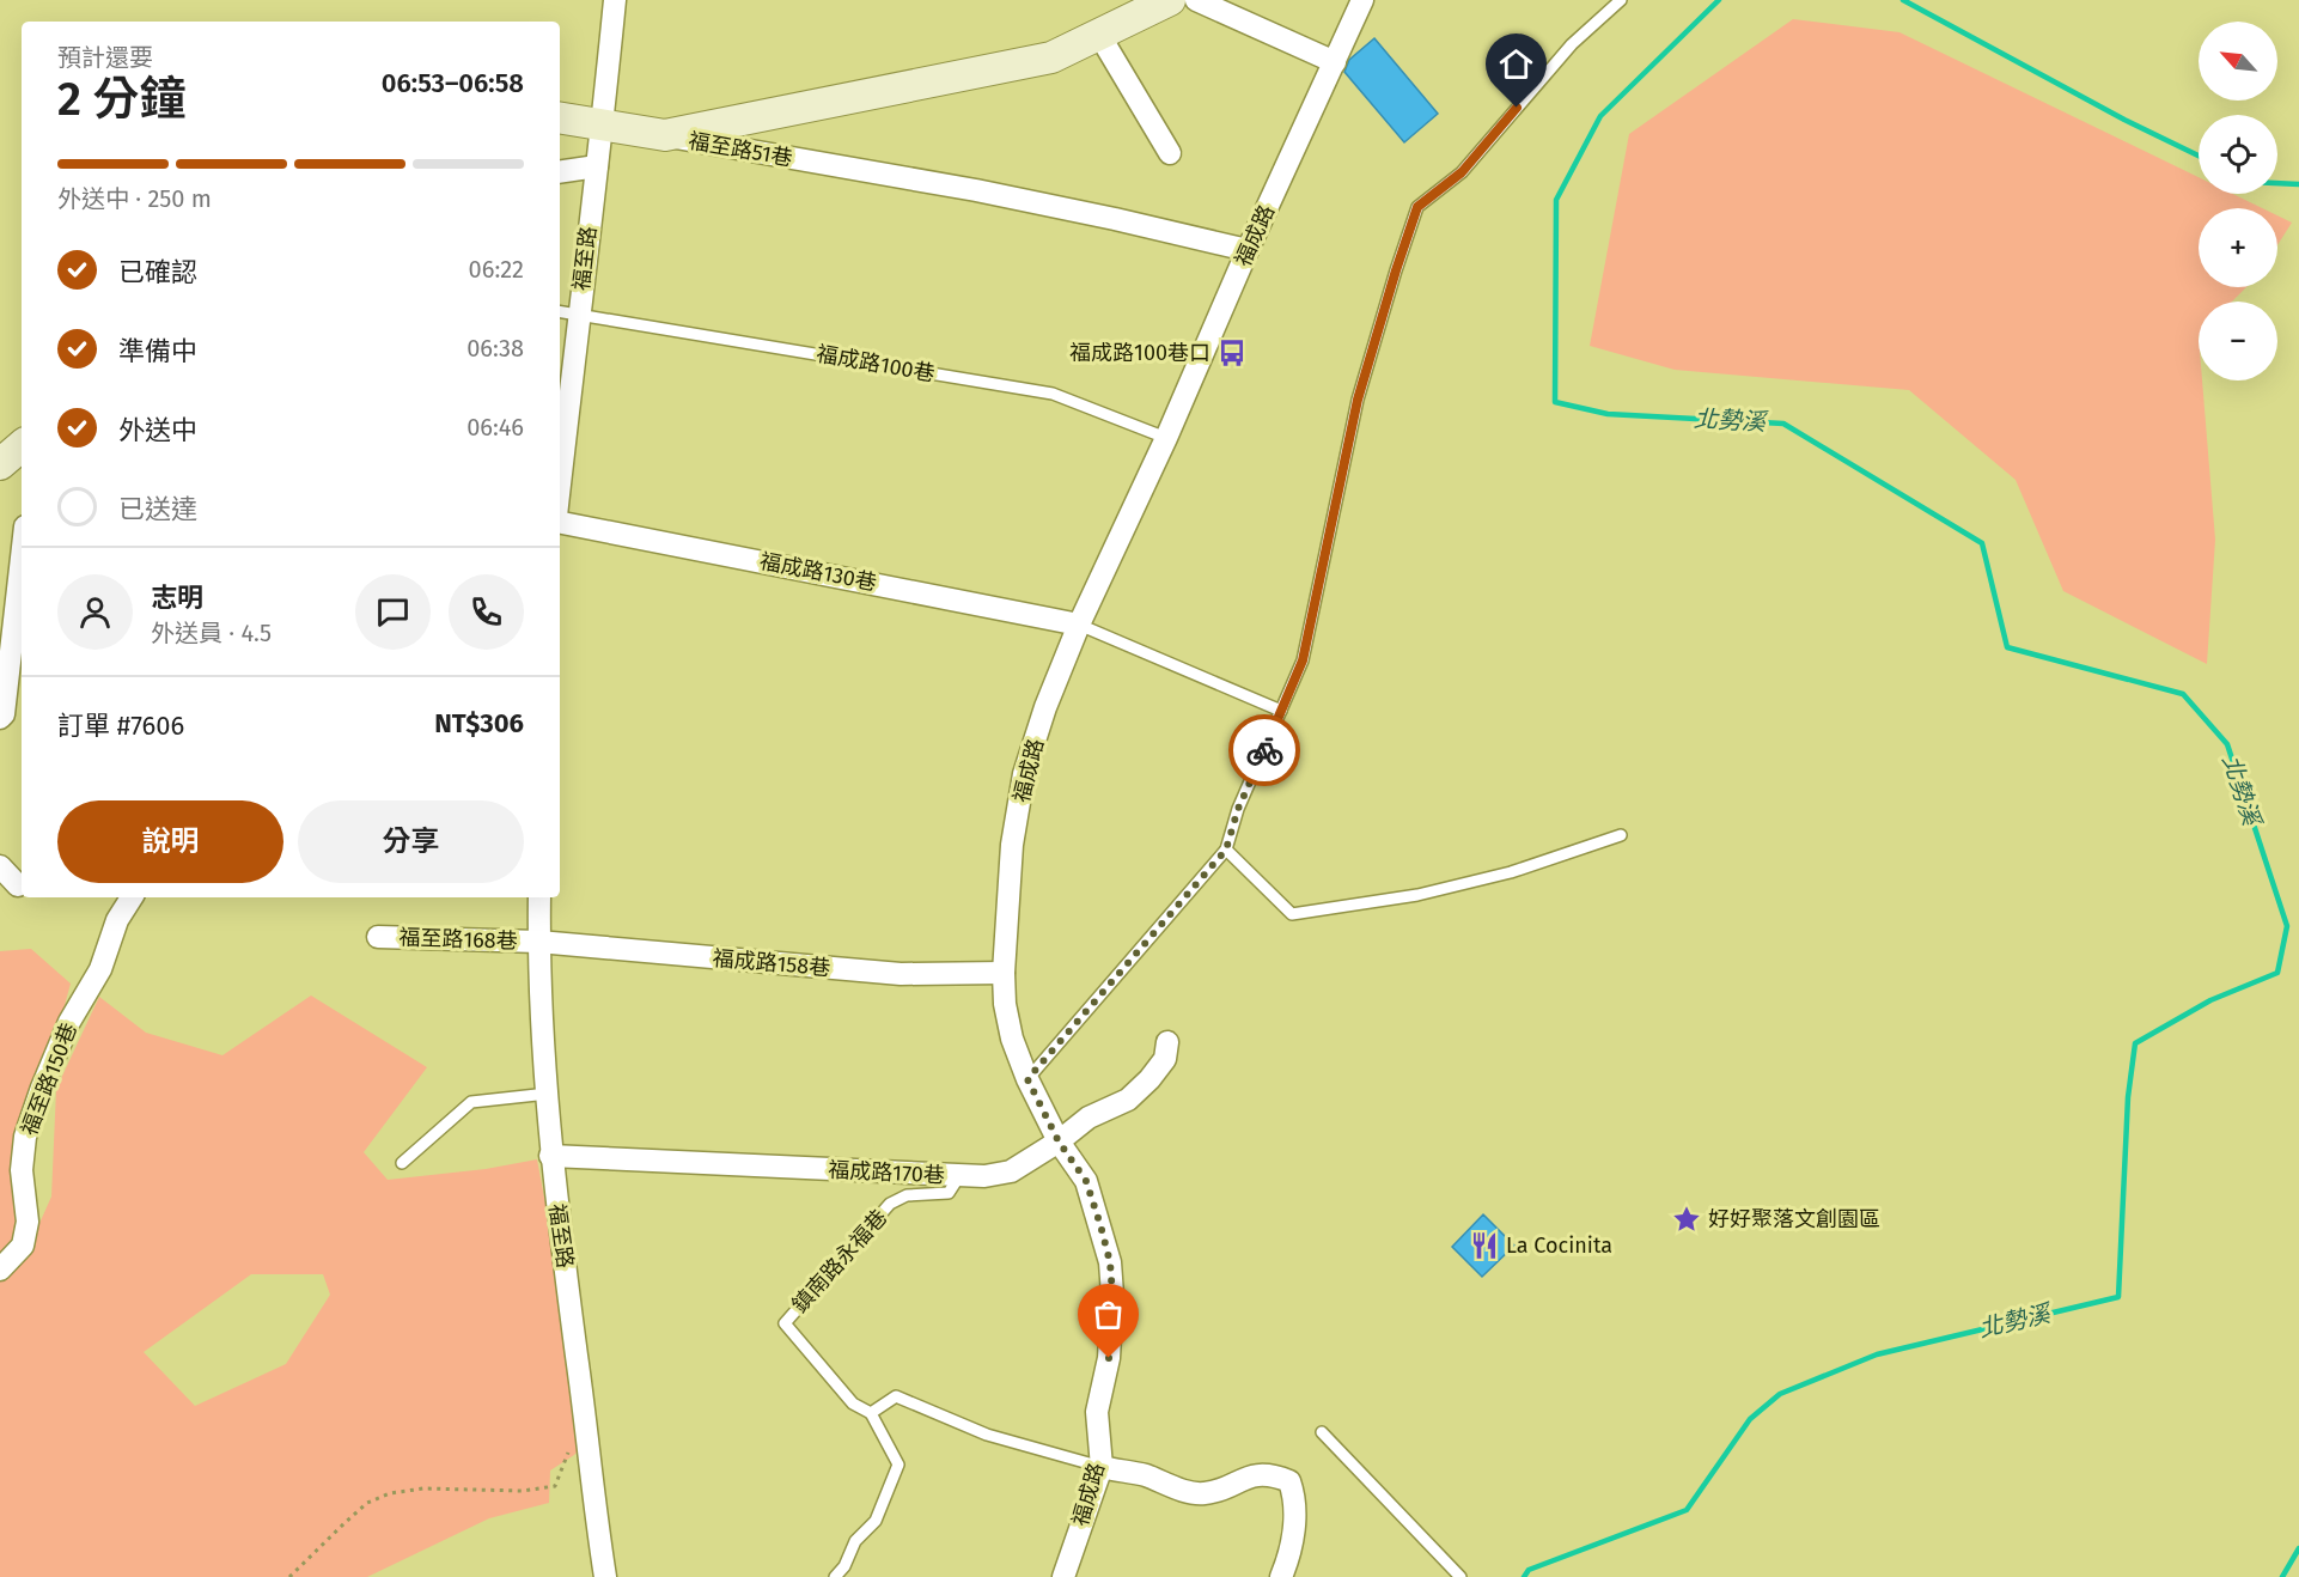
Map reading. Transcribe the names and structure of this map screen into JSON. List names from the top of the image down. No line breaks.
{"streets":{"street":["福至路51巷","福成路","福至路","福成路130巷","福至路168巷","福成路158巷","福至路150巷","福成路170巷"],"lane":["福成路100巷","鎮南路永福巷"]},"crossings":[["福至路51巷","福成路"],["福成路","福成路100巷"],["福成路","福成路130巷"],["福成路","福成路158巷"],["福成路","福成路170巷"],["福至路","福成路100巷"],["福至路","福至路168巷"],["福至路","福成路158巷"],["福至路","福成路170巷"],["福至路168巷","福成路158巷"],["福成路170巷","鎮南路永福巷"]],"water":["北勢溪"],"places":{"bus stop":["福成路100巷口"],"place":["好好聚落文創園區"],"restaurant":["La Cocinita"]},"north":"top left","page":{"map_buttons":["+","−"],"heading":["2 分鐘","預計還要","06:53–06:58"],"panel":["志明","外送員 · 4.5","訂單 #7606","NT$306"],"bar":"外送中 · 250 m","list":[["已確認","06:22"],["準備中","06:38"],["外送中","06:46"],"已送達"],"buttons":["說明","分享"]}}
